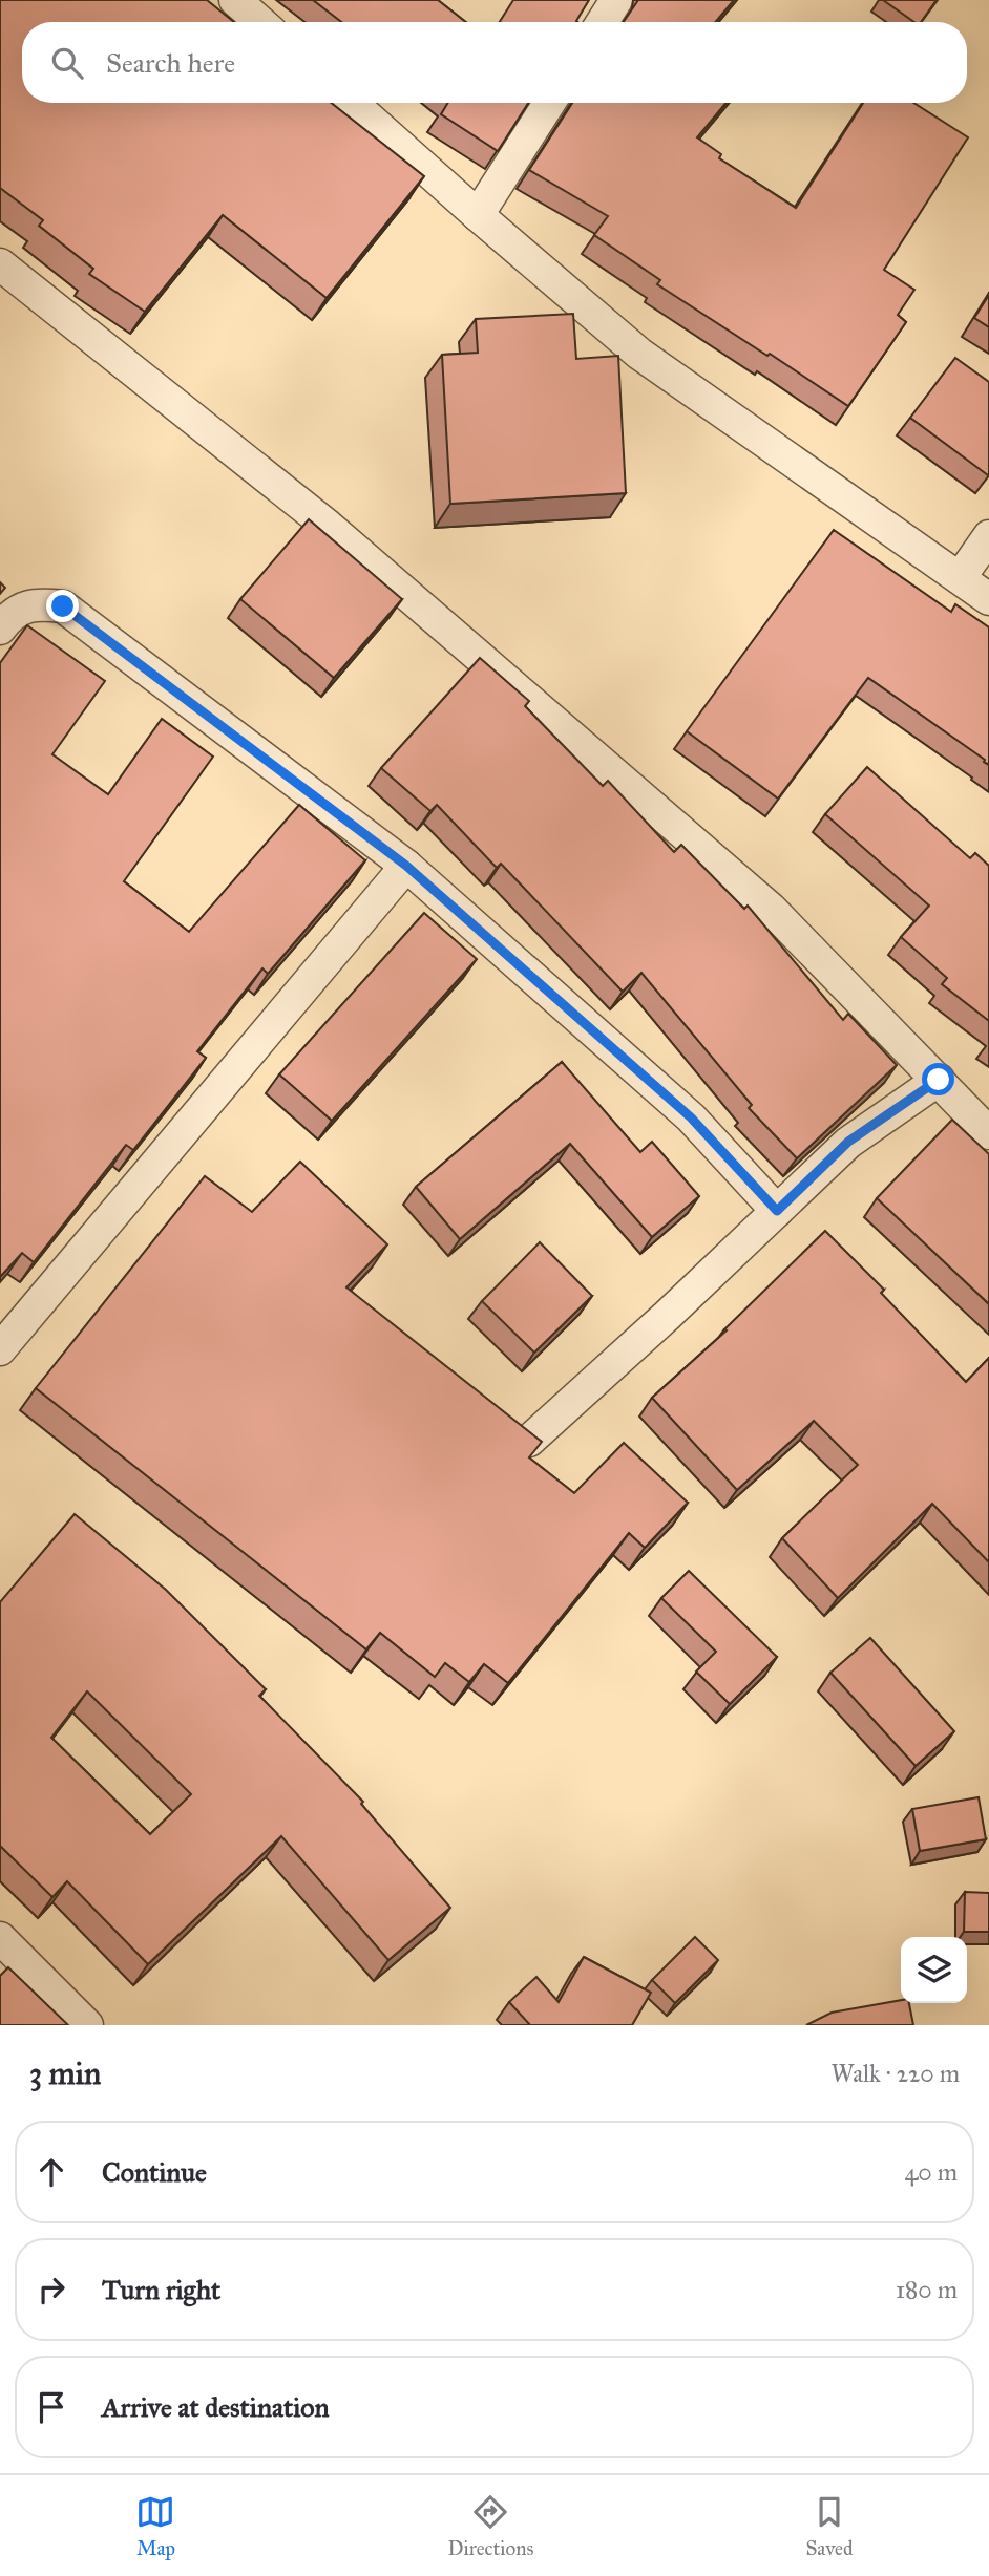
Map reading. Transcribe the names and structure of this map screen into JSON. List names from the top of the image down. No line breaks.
{"page":{"search":"Search here","heading":["3 min","Walk · 220 m"],"list":[["Continue","40 m"],["Turn right","180 m"],"Arrive at destination"],"nav":["Map","Directions","Saved"]}}
